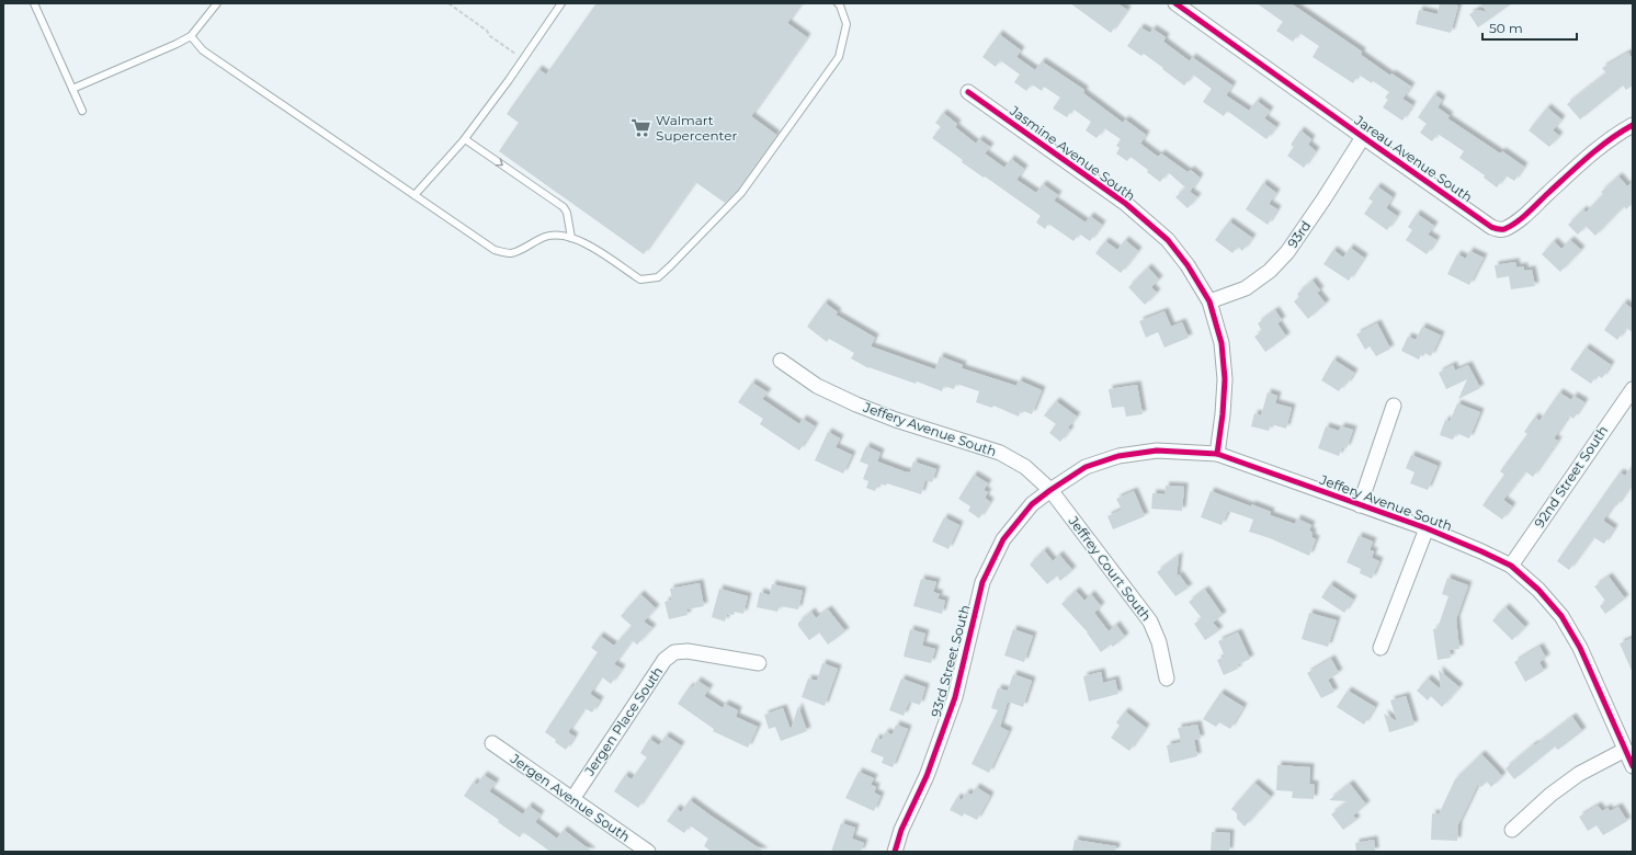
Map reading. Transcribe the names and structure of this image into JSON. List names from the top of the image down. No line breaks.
{"streets":{"street":["Jasmine Avenue South","Jareau Avenue South","93rd","Jeffery Avenue South","92nd Street South","Jeffrey Court South","93rd Street South","Jergen Place South","Jergen Avenue South"]},"crossings":[["Jasmine Avenue South","93rd"],["Jasmine Avenue South","Jeffery Avenue South"],["Jareau Avenue South","93rd"],["Jeffery Avenue South","92nd Street South"],["Jeffery Avenue South","Jeffrey Court South"],["Jeffery Avenue South","93rd Street South"],["Jeffrey Court South","93rd Street South"],["Jergen Place South","Jergen Avenue South"]],"places":{"supermarket":["Walmart Supercenter"]},"scale_bar":"50 m"}
